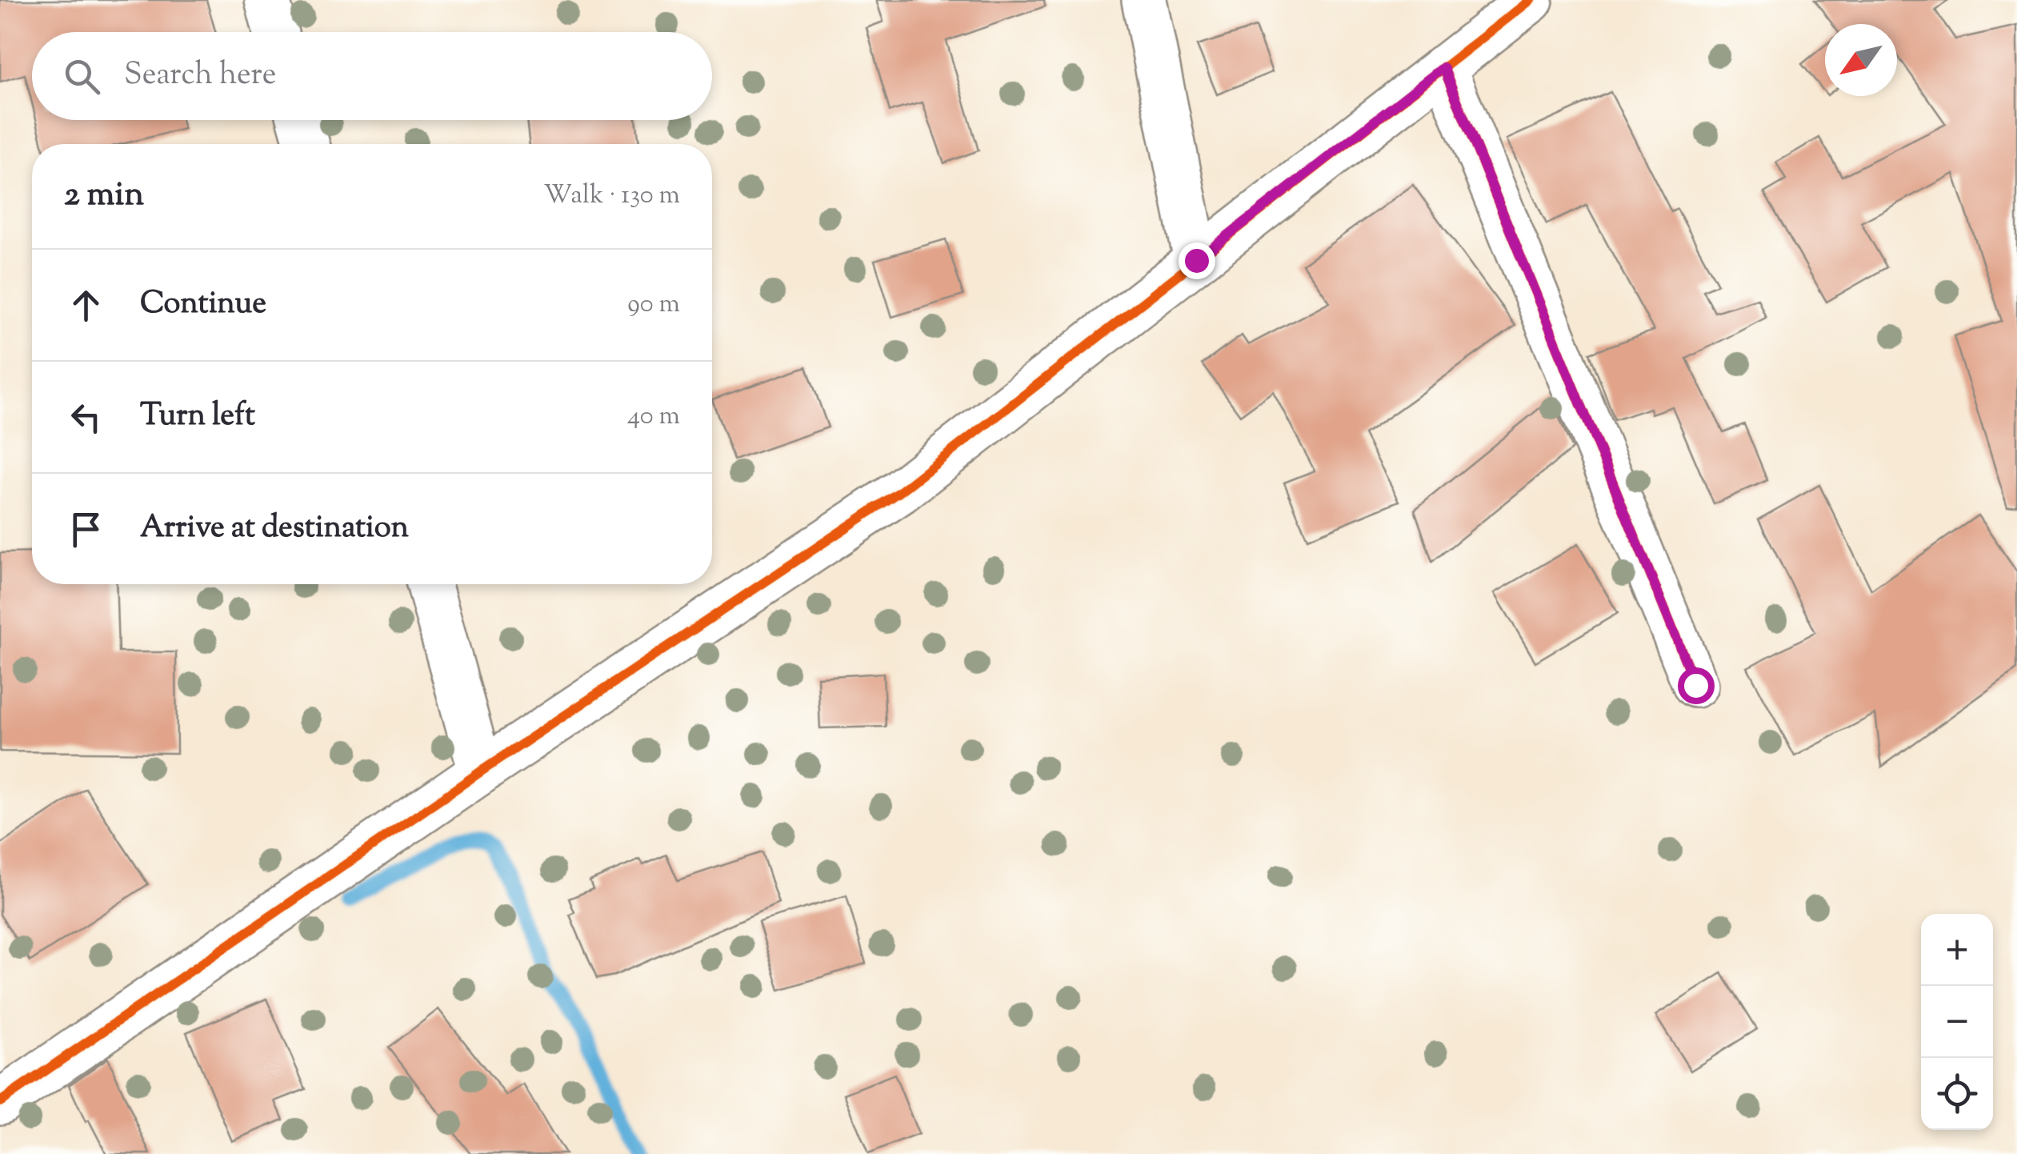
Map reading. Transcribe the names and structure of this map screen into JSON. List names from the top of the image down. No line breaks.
{"north":"bottom left","page":{"search":"Search here","heading":["2 min","Walk · 130 m"],"list":[["Continue","90 m"],["Turn left","40 m"],"Arrive at destination"],"map_buttons":["+","−"]}}
